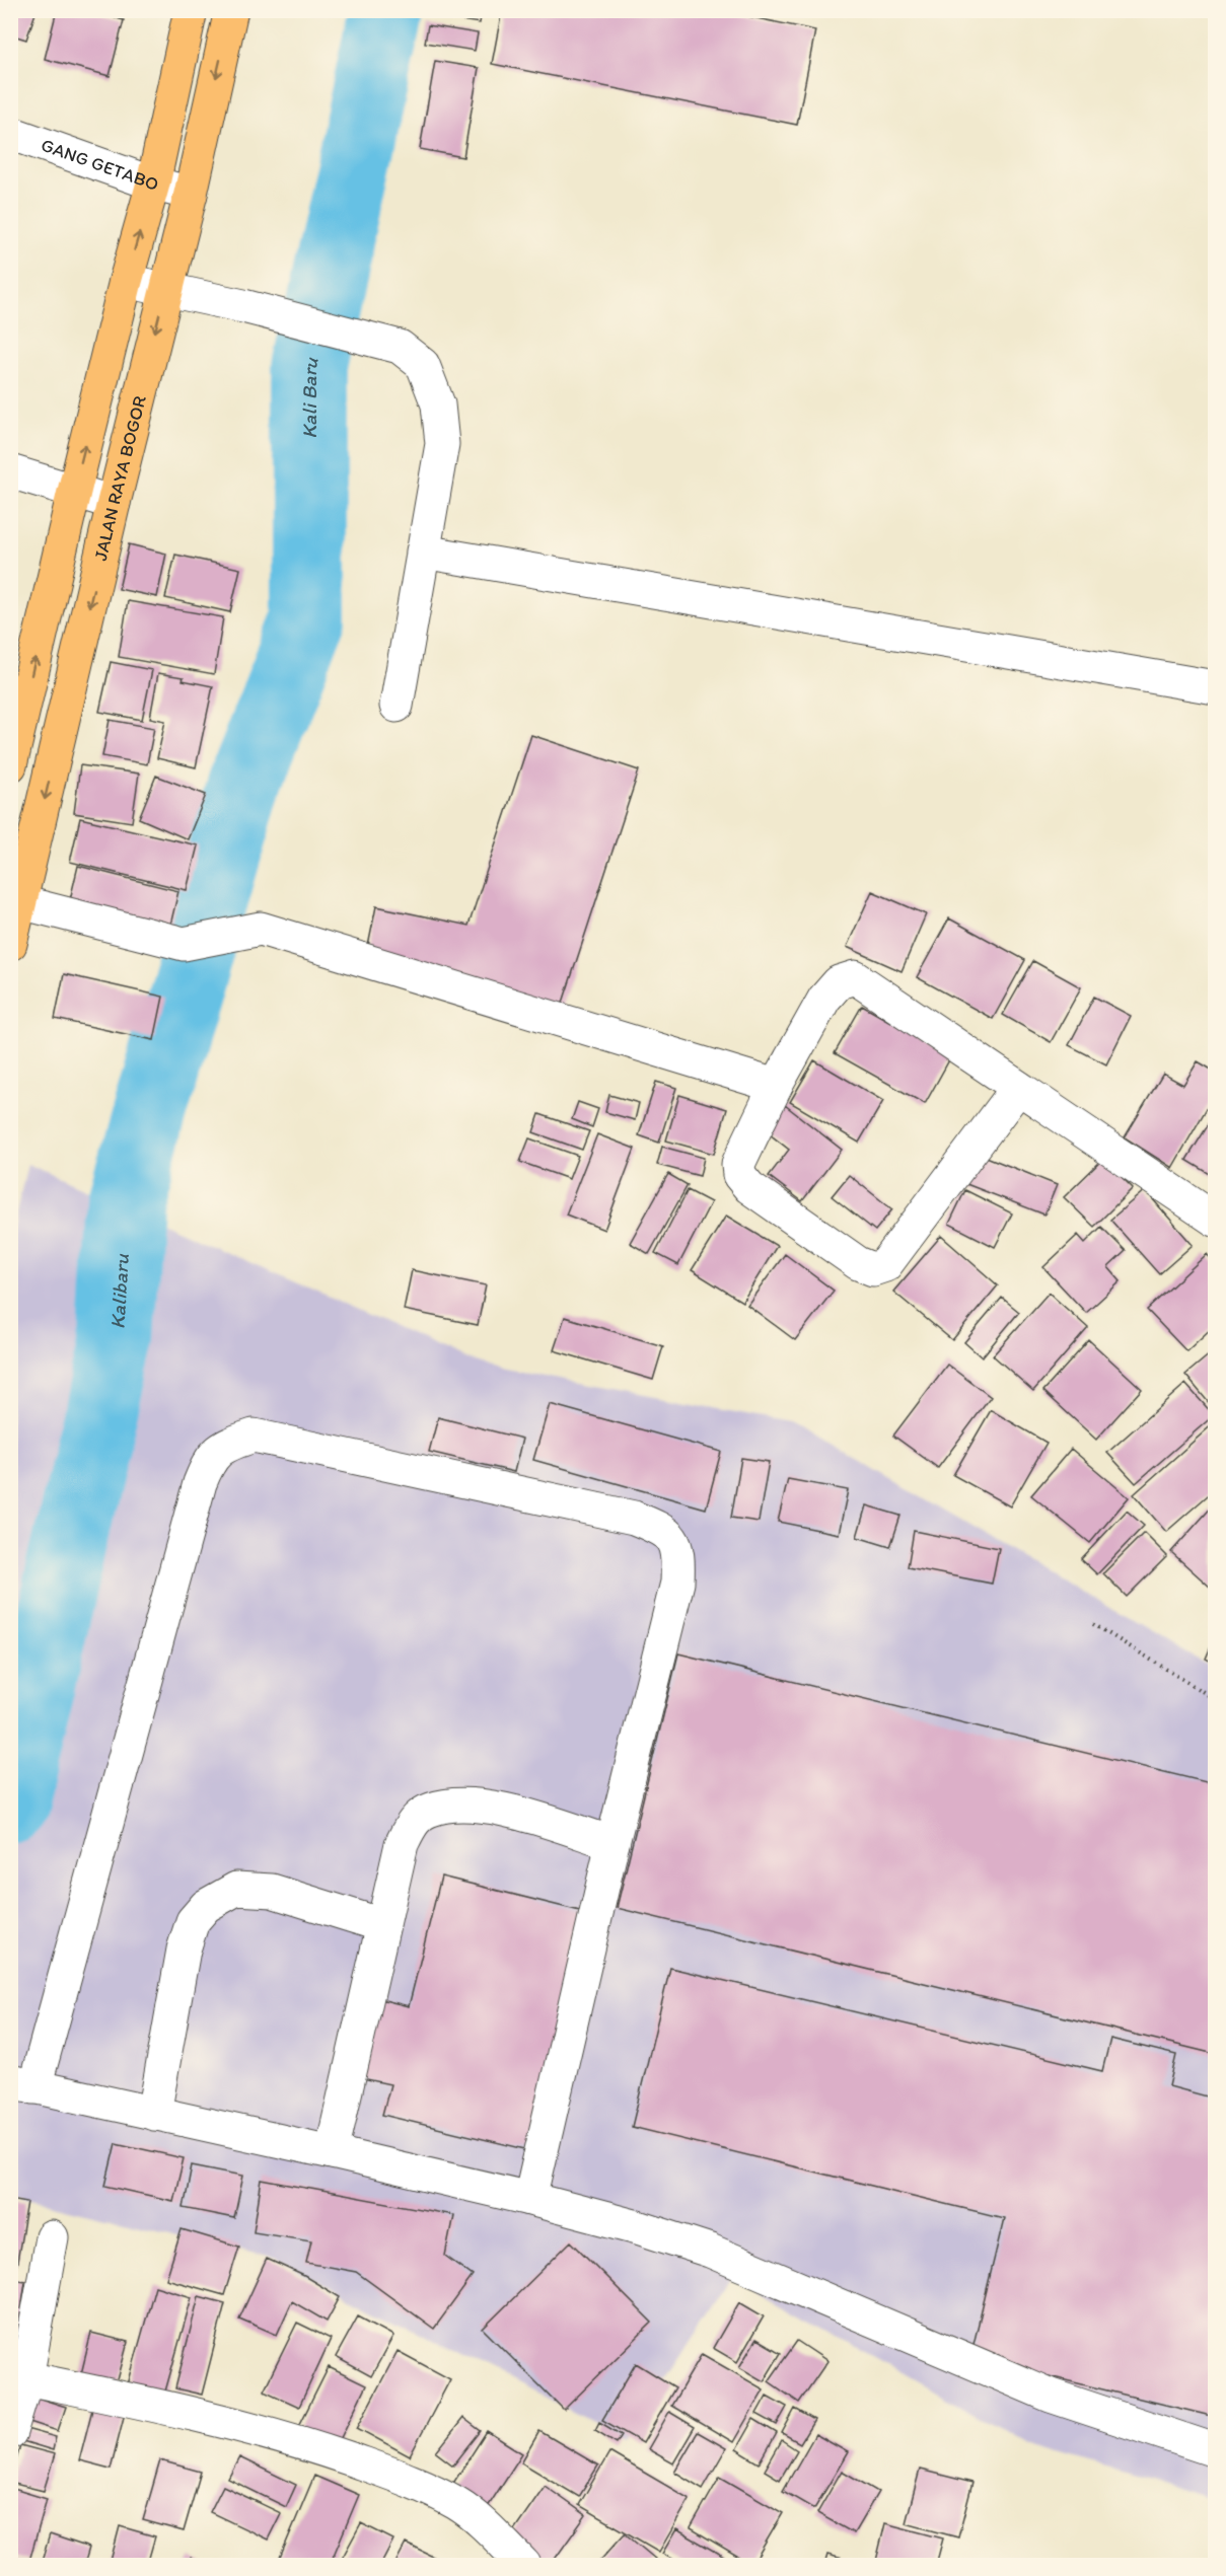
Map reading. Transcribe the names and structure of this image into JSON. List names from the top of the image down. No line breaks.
{"streets":{"highway":["JALAN RAYA BOGOR"],"street":["GANG GETABO"]},"crossings":[["GANG GETABO","JALAN RAYA BOGOR"]],"water":["Kali Baru","Kalibaru"]}
